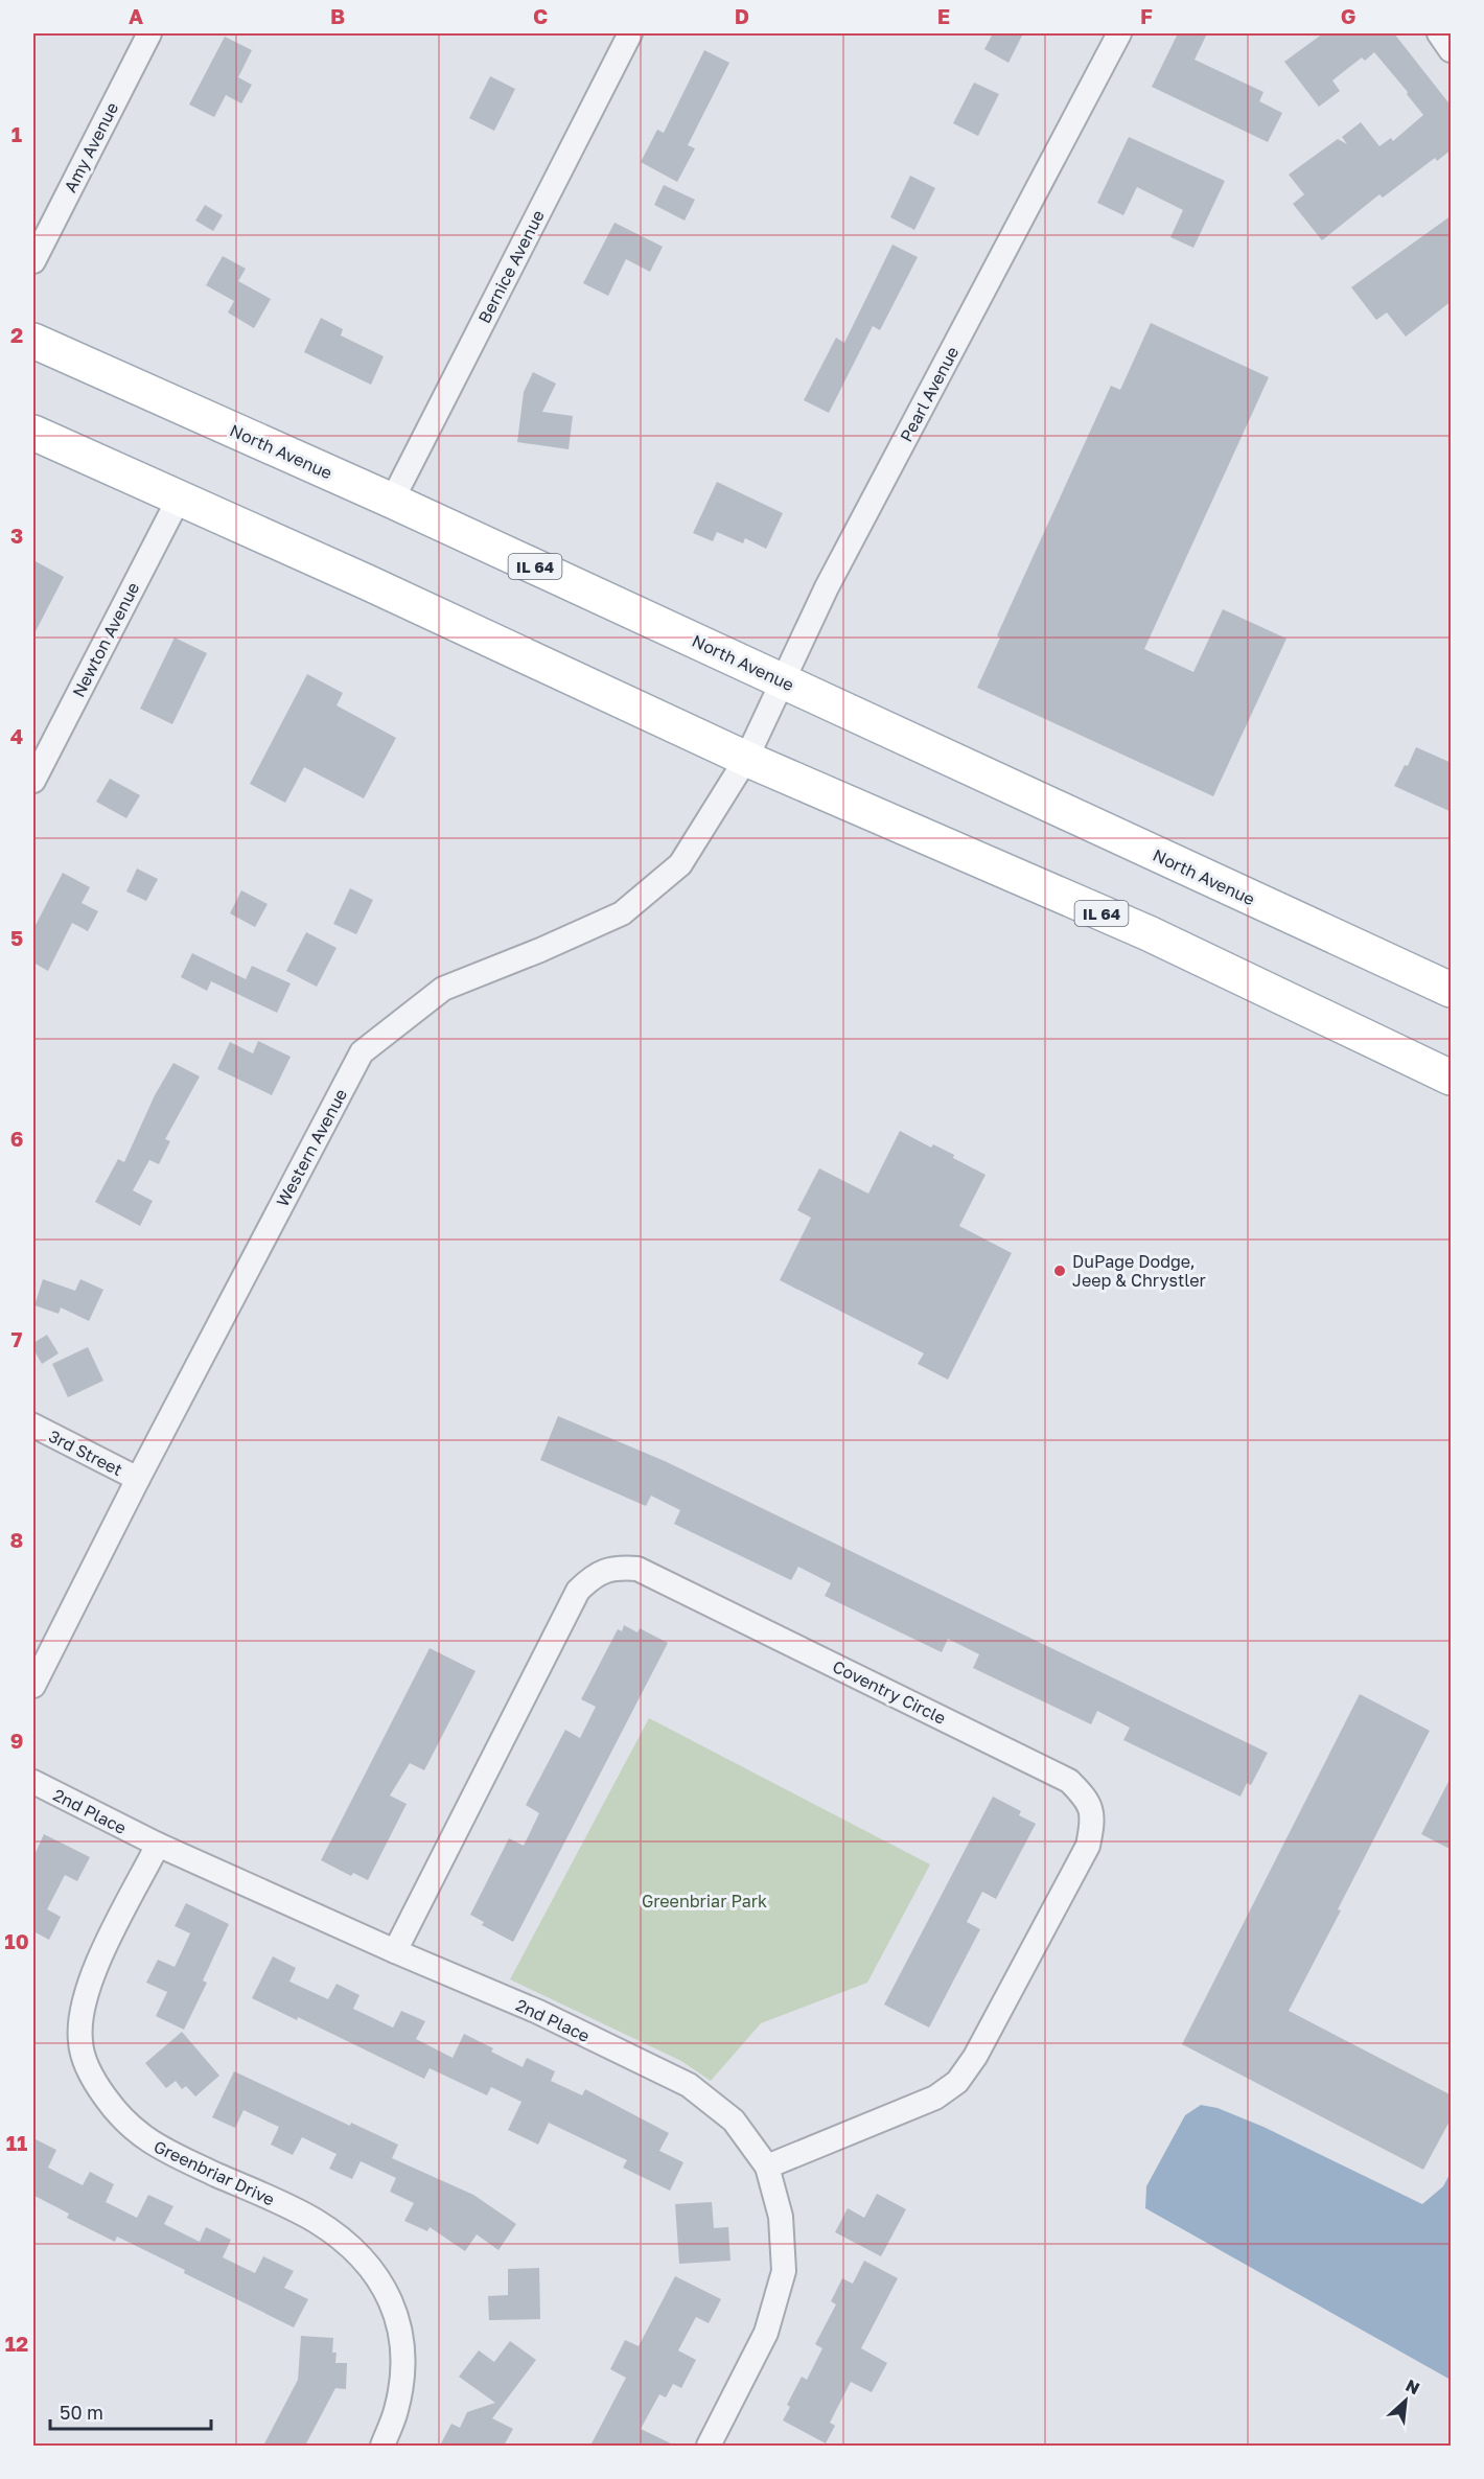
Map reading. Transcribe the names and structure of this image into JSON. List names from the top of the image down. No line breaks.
{"streets":{"main road":["North Avenue","IL 64"],"street":["Amy Avenue","Bernice Avenue","Pearl Avenue","Newton Avenue","Western Avenue","3rd Street","Coventry Circle","2nd Place","Greenbriar Drive"]},"crossings":[["Bernice Avenue","North Avenue"],["Pearl Avenue","North Avenue"],["Pearl Avenue","IL 64"],["Pearl Avenue","Western Avenue"],["IL 64","Newton Avenue"],["IL 64","Western Avenue"],["Western Avenue","3rd Street"],["Coventry Circle","2nd Place"],["2nd Place","Greenbriar Drive"]],"parks":["Greenbriar Park"],"places":["DuPage Dodge, Jeep & Chrystler"],"scale_bar":"50 m","north":"top right","grid":{"columns":["A","B","C","D","E","F","G"],"rows":["1","2","3","4","5","6","7","8","9","10","11","12"]}}
